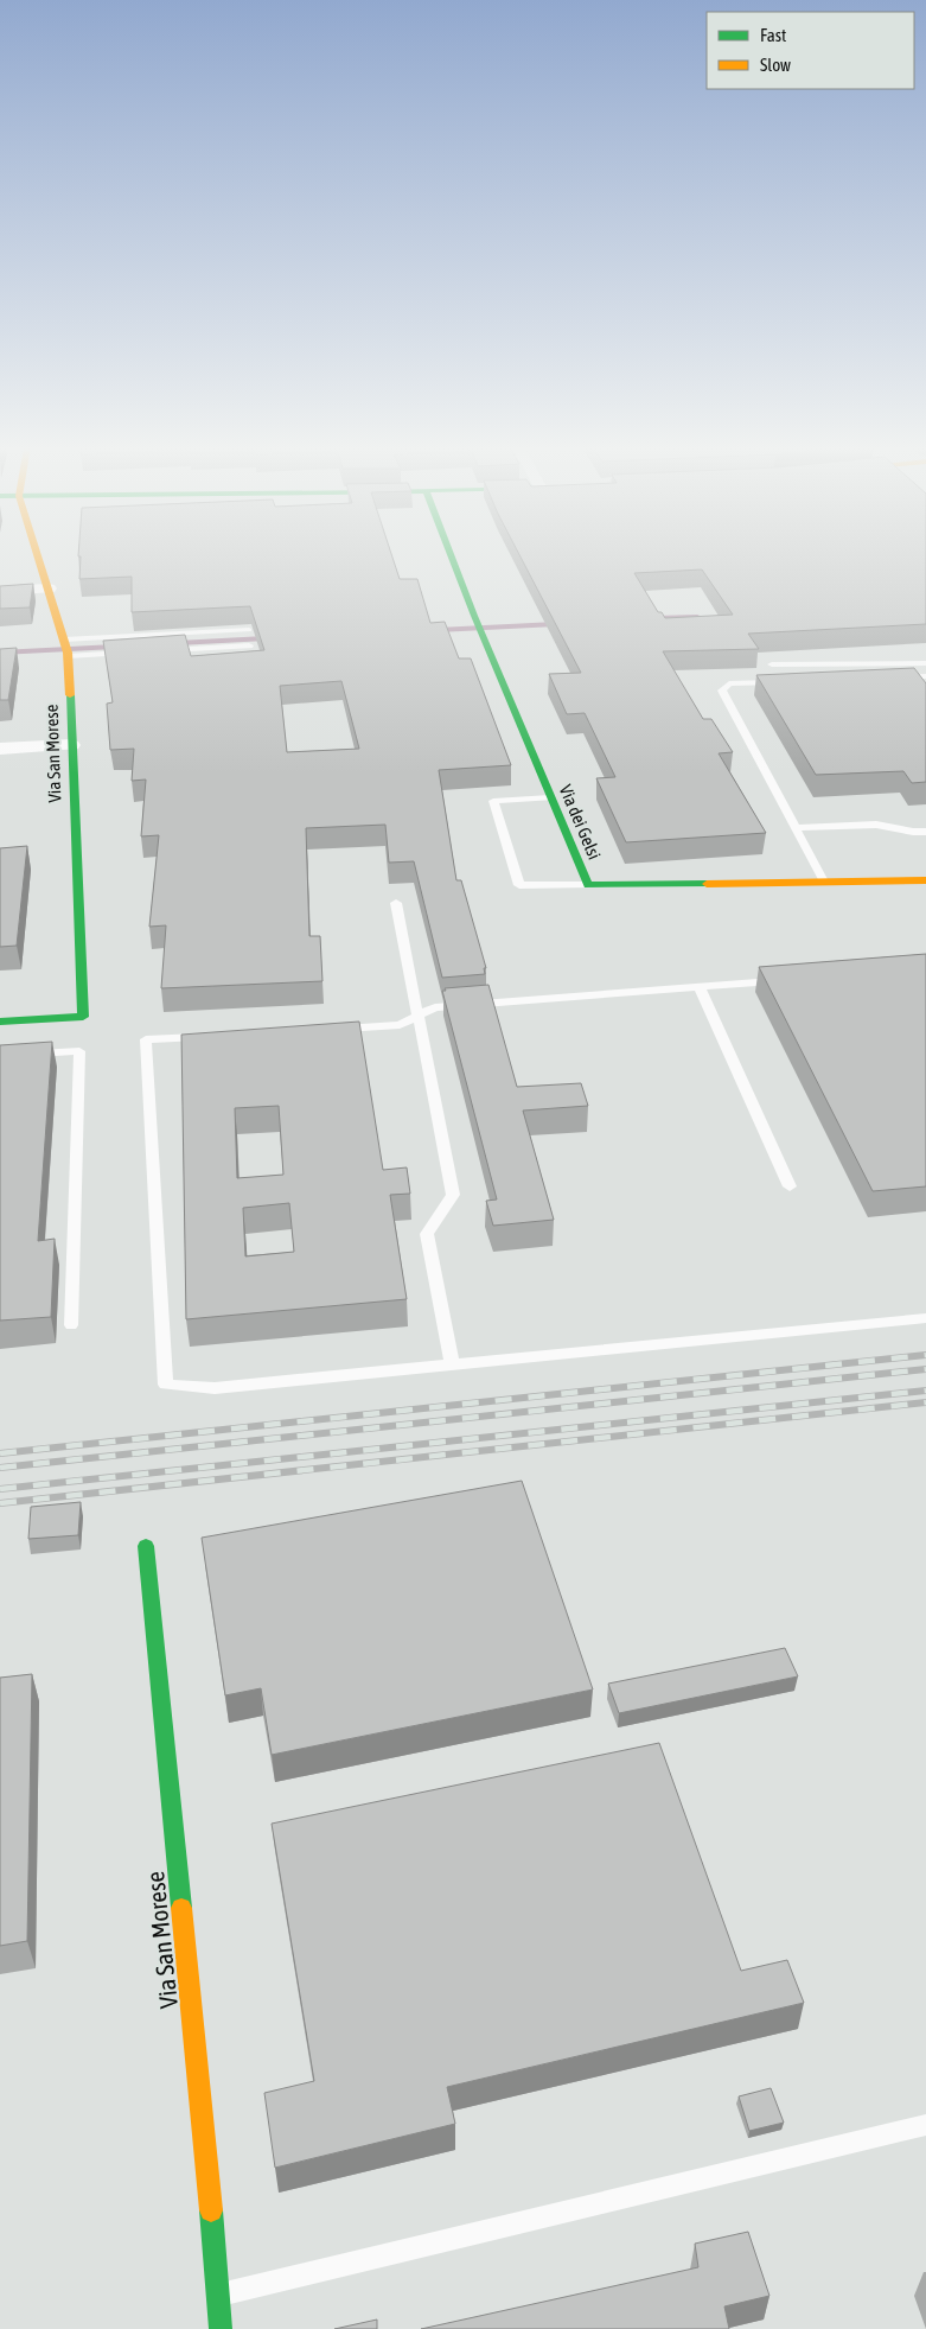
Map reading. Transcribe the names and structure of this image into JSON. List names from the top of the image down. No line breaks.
{"streets":{"street":["Via San Morese","Via dei Gelsi"]},"legend":["Fast","Slow"]}
